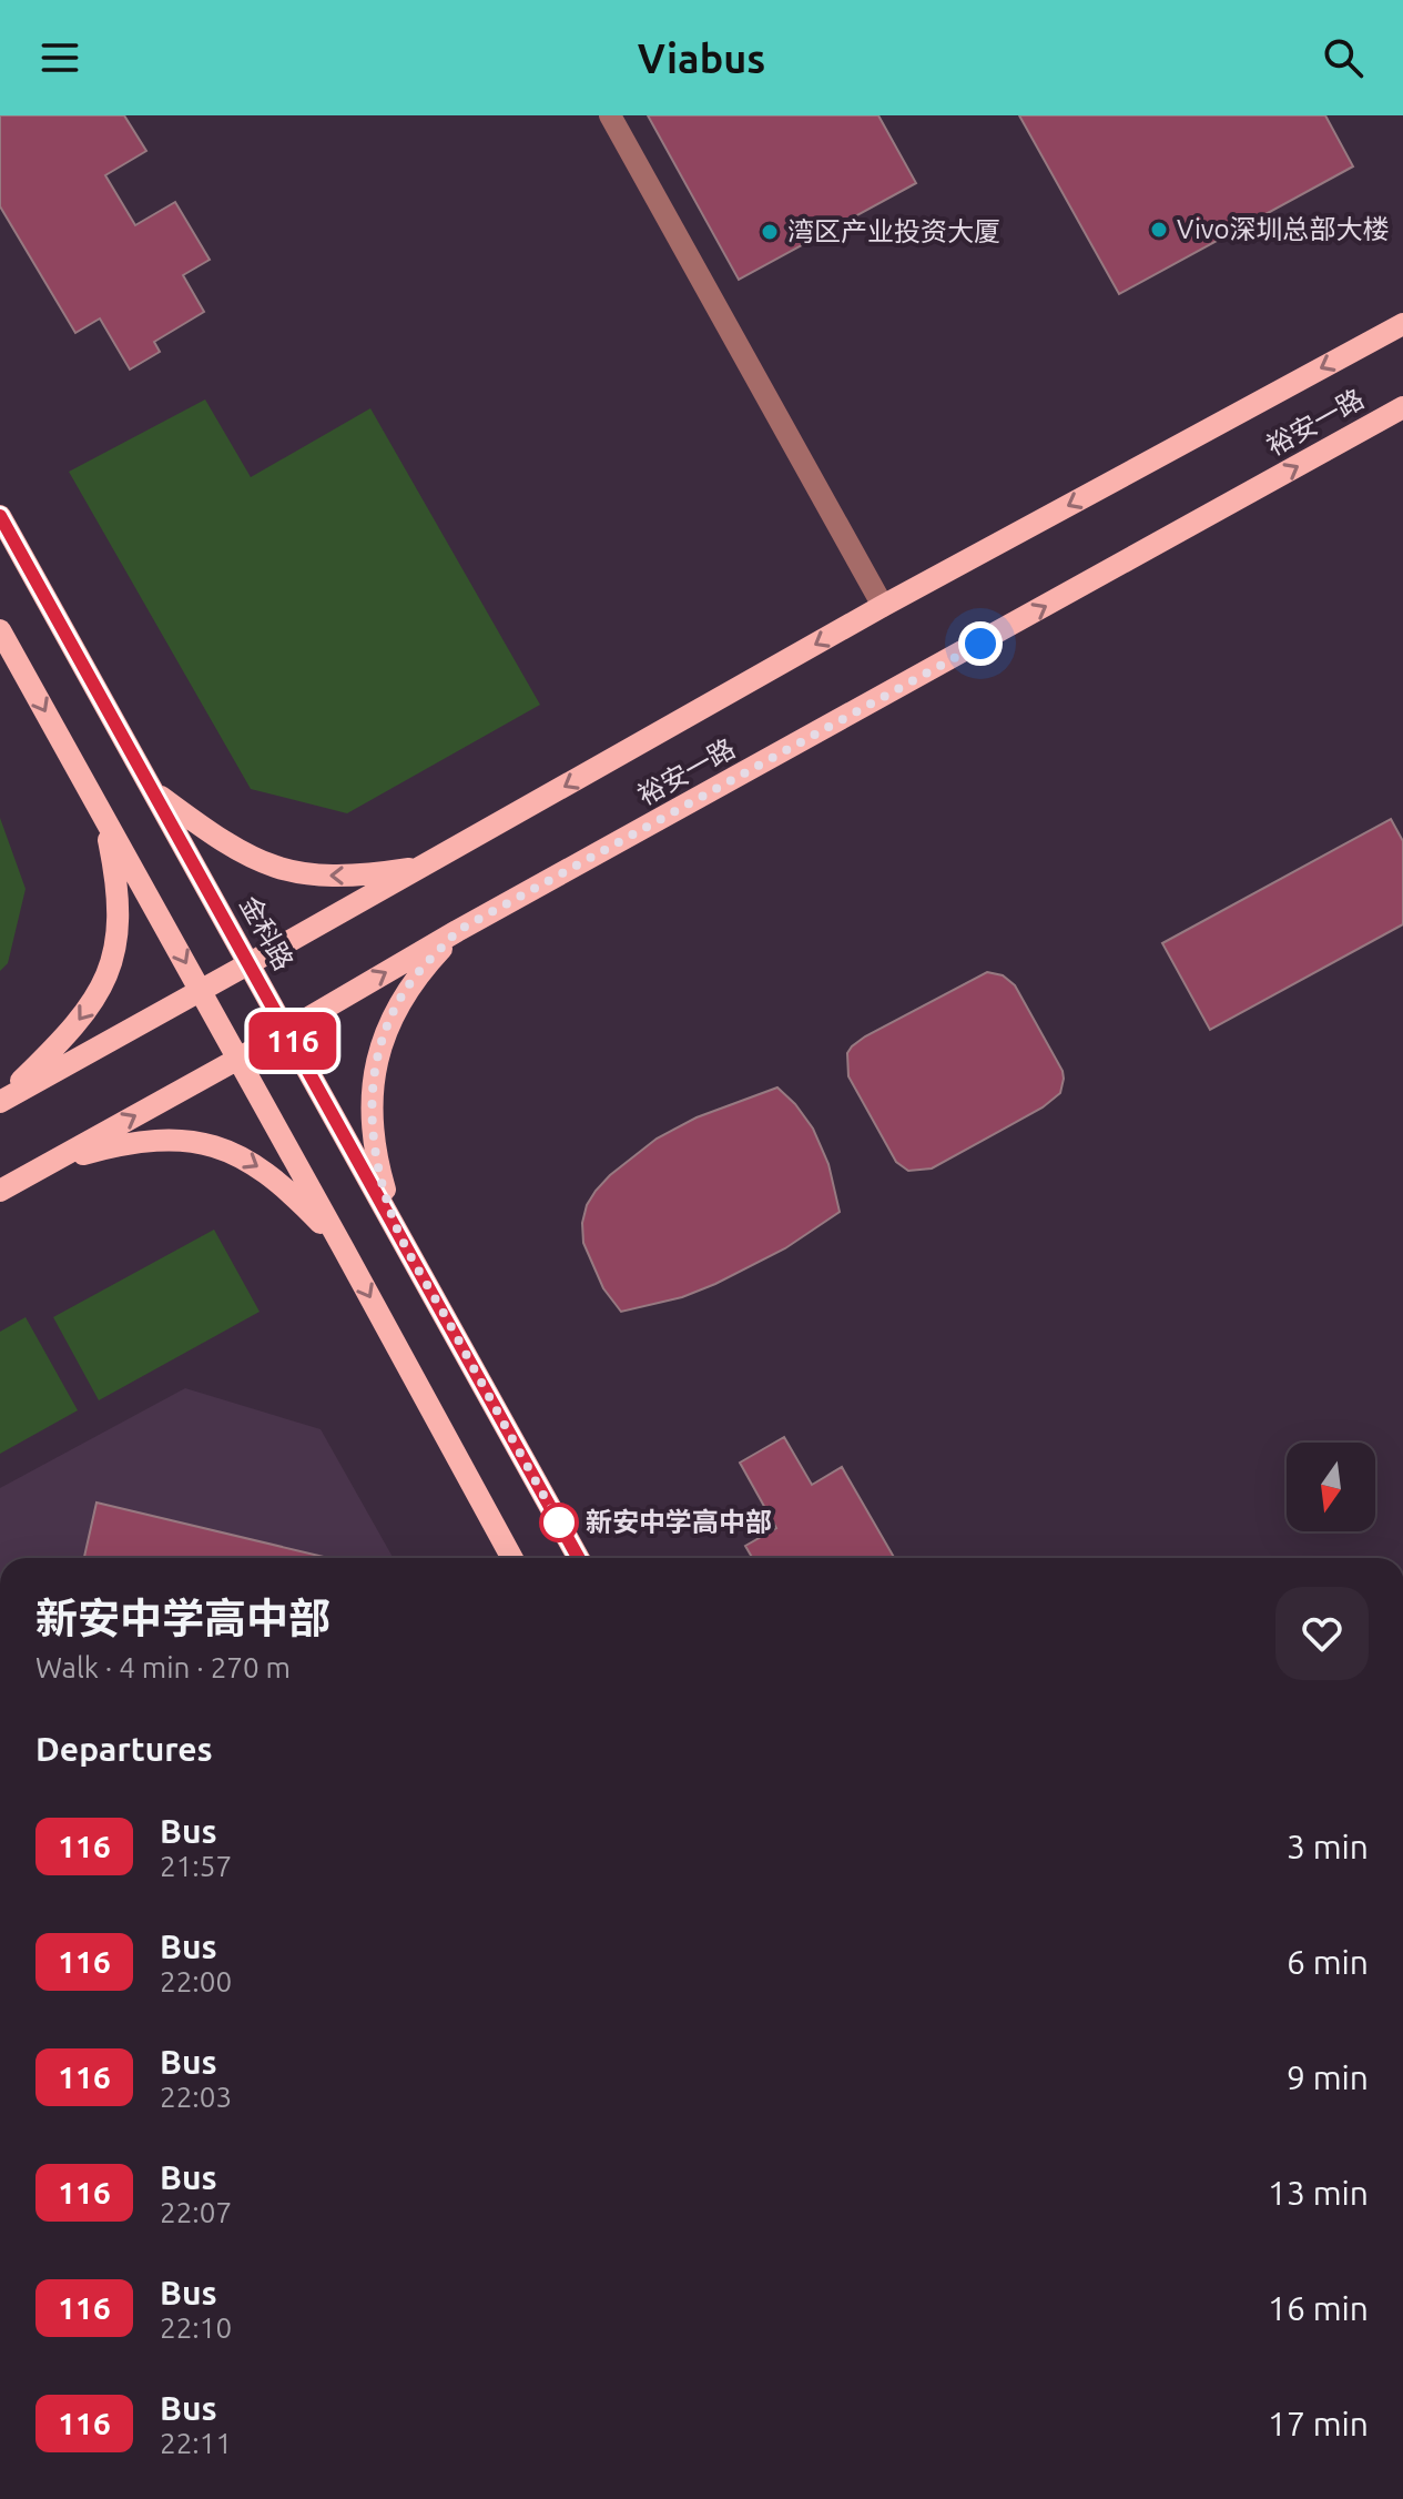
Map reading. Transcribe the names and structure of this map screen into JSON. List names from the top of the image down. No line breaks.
{"streets":{"main road":["裕安一路","金科路"]},"crossings":[["裕安一路","金科路"]],"places":["Vivo深圳总部大楼","湾区产业投资大厦","新安中学高中部"],"lines":["bus line 116"],"north":"bottom","page":{"header":"Viabus","on_map":"116","heading":[["新安中学高中部","Walk · 4 min · 270 m"],"Departures"],"list":[{"mark":"116","name":"Bus","note":"21:57","value":"3 min"},{"mark":"116","name":"Bus","note":"22:00","value":"6 min"},{"mark":"116","name":"Bus","note":"22:03","value":"9 min"},{"mark":"116","name":"Bus","note":"22:07","value":"13 min"},{"mark":"116","name":"Bus","note":"22:10","value":"16 min"},{"mark":"116","name":"Bus","note":"22:11","value":"17 min"}]}}
